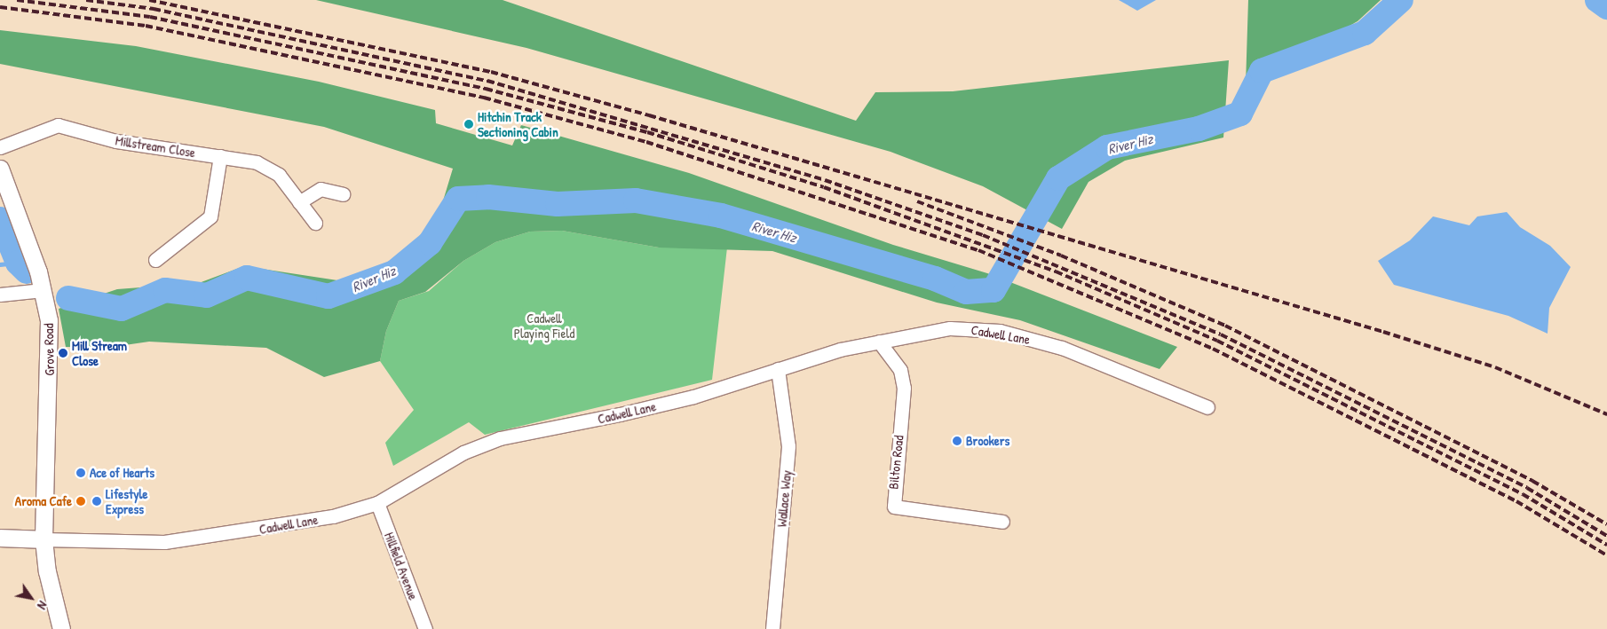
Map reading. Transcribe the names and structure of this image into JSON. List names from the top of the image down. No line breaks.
{"streets":{"street":["Millstream Close","Cadwell Lane","Grove Road","Bilton Road","Wallace Way","Hillfield Avenue"]},"crossings":[["Cadwell Lane","Grove Road"],["Cadwell Lane","Bilton Road"],["Cadwell Lane","Wallace Way"],["Cadwell Lane","Hillfield Avenue"]],"water":["River Hiz"],"parks":["Cadwell Playing Field"],"places":["Hitchin Track Sectioning Cabin","Mill Stream Close","Brookers","Ace of Hearts","Aroma Cafe","Lifestyle Express"],"north":"bottom right"}
